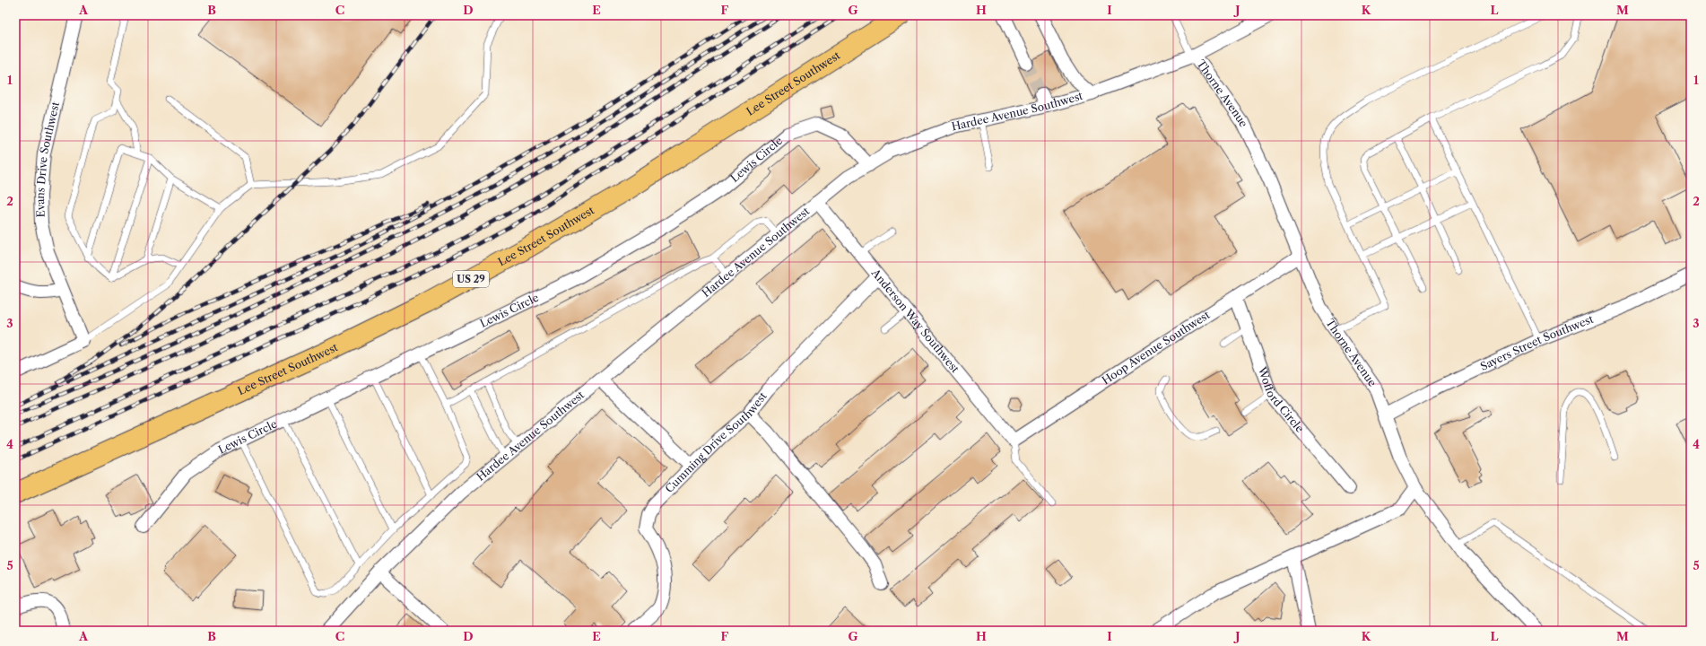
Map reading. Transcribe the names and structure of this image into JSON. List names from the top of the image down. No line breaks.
{"streets":{"main road":["Lee Street Southwest","US 29"],"street":["Thorne Avenue","Hardee Avenue Southwest","Evans Drive Southwest","Lewis Circle","Anderson Way Southwest","Sayers Street Southwest","Hoop Avenue Southwest","Wofford Circle","Cumming Drive Southwest"]},"crossings":[["Thorne Avenue","Hardee Avenue Southwest"],["Thorne Avenue","Sayers Street Southwest"],["Thorne Avenue","Hoop Avenue Southwest"],["Hardee Avenue Southwest","Lewis Circle"],["Hardee Avenue Southwest","Anderson Way Southwest"],["Anderson Way Southwest","Hoop Avenue Southwest"],["Anderson Way Southwest","Cumming Drive Southwest"],["Hoop Avenue Southwest","Wofford Circle"]],"grid":{"columns":["A","B","C","D","E","F","G","H","I","J","K","L","M"],"rows":["1","2","3","4","5"]}}
